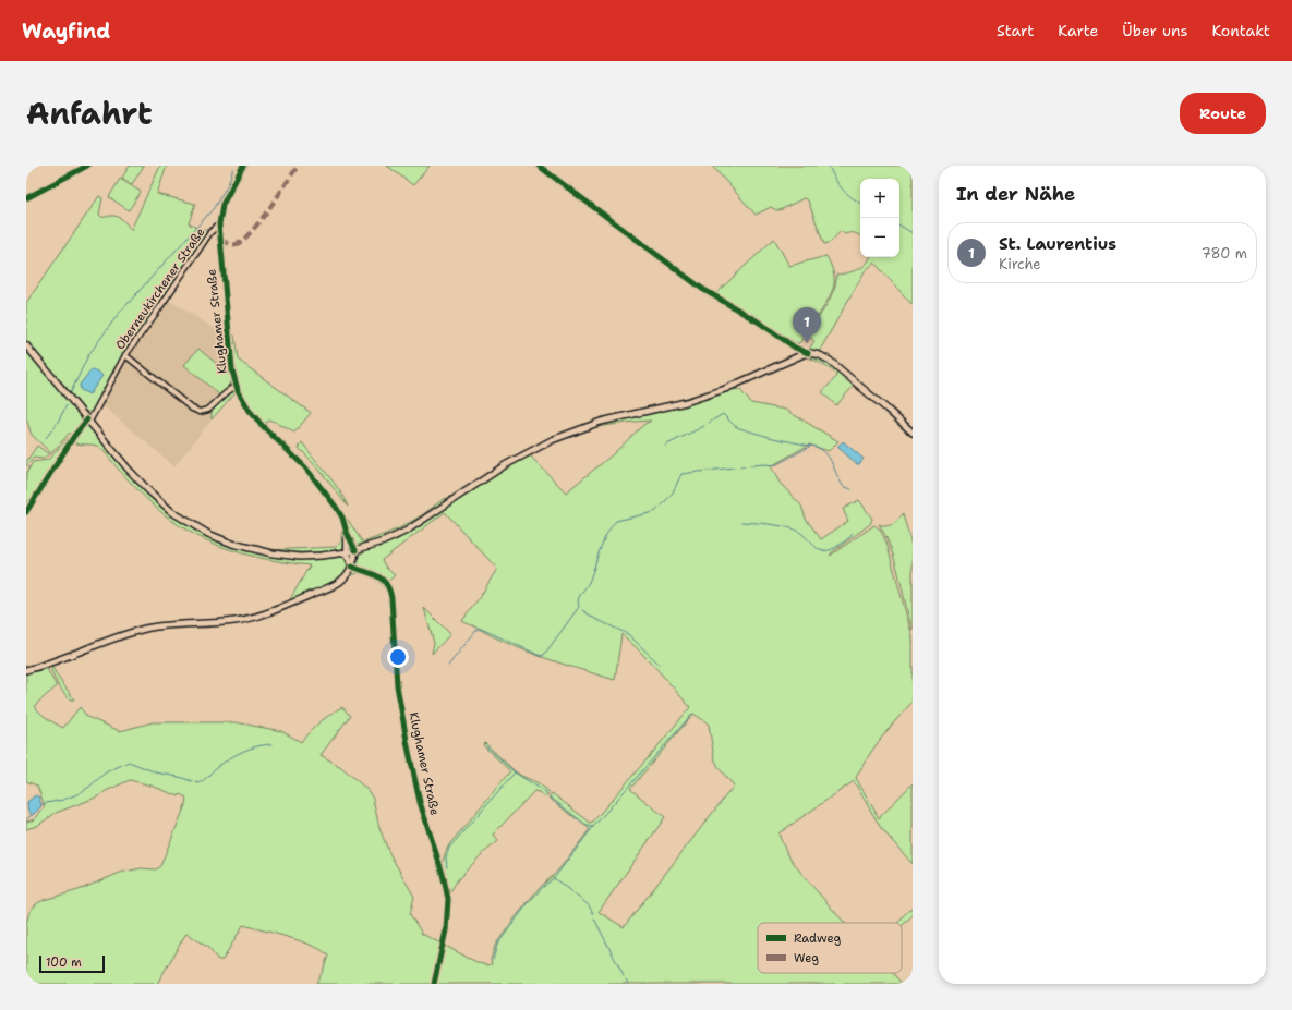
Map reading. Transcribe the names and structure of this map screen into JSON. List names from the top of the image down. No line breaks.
{"streets":{"street":["Oberneukirchener Straße","Klughamer Straße"]},"crossings":[["Oberneukirchener Straße","Klughamer Straße"]],"legend":["Radweg","Weg"],"scale_bar":"100 m","page":{"header":"Wayfind","nav":["Start","Karte","Über uns","Kontakt"],"title":"Anfahrt","buttons":"Route","heading":"In der Nähe","map_buttons":["+","−"],"list":[{"mark":"1","name":"St. Laurentius","note":"Kirche","value":"780 m"}],"pins":"1","scale":"100 m"}}
